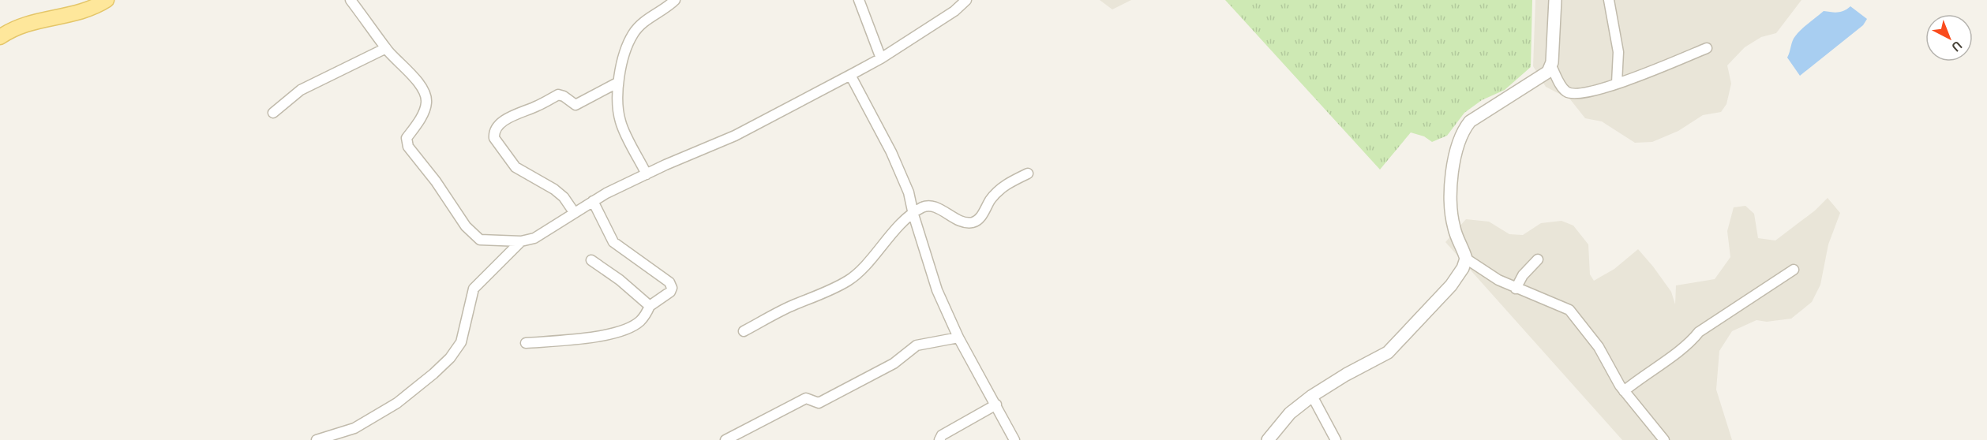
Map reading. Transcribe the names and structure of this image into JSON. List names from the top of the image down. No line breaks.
{"north":"bottom right"}
